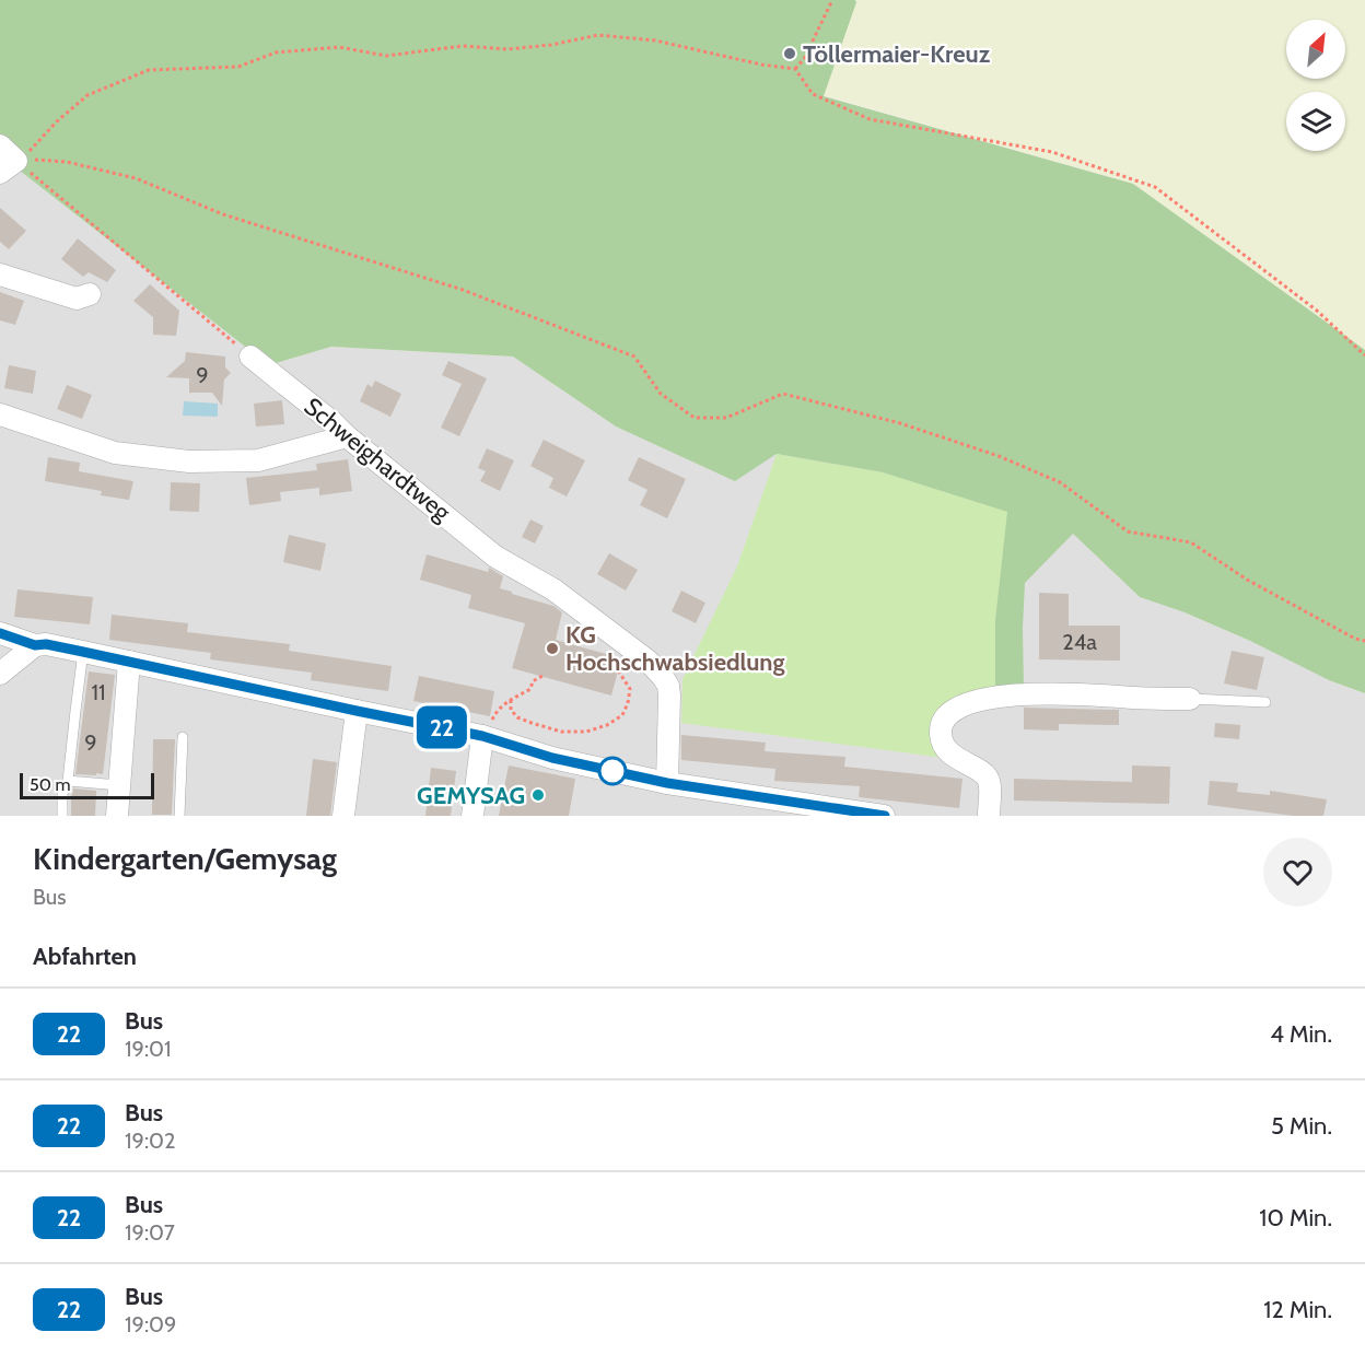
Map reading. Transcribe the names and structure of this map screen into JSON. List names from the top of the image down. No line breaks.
{"streets":{"street":["Schweighardtweg"]},"places":["Töllermaier-Kreuz","KG Hochschwabsiedlung","GEMYSAG"],"lines":["bus line 22"],"house_numbers":["9","24a","11","9"],"scale_bar":"50 m","north":"top right","page":{"on_map":"22","scale":"50 m","heading":[["Kindergarten/Gemysag","Bus"],"Abfahrten"],"list":[{"mark":"22","name":"Bus","note":"19:01","value":"4 Min."},{"mark":"22","name":"Bus","note":"19:02","value":"5 Min."},{"mark":"22","name":"Bus","note":"19:07","value":"10 Min."},{"mark":"22","name":"Bus","note":"19:09","value":"12 Min."}]}}
